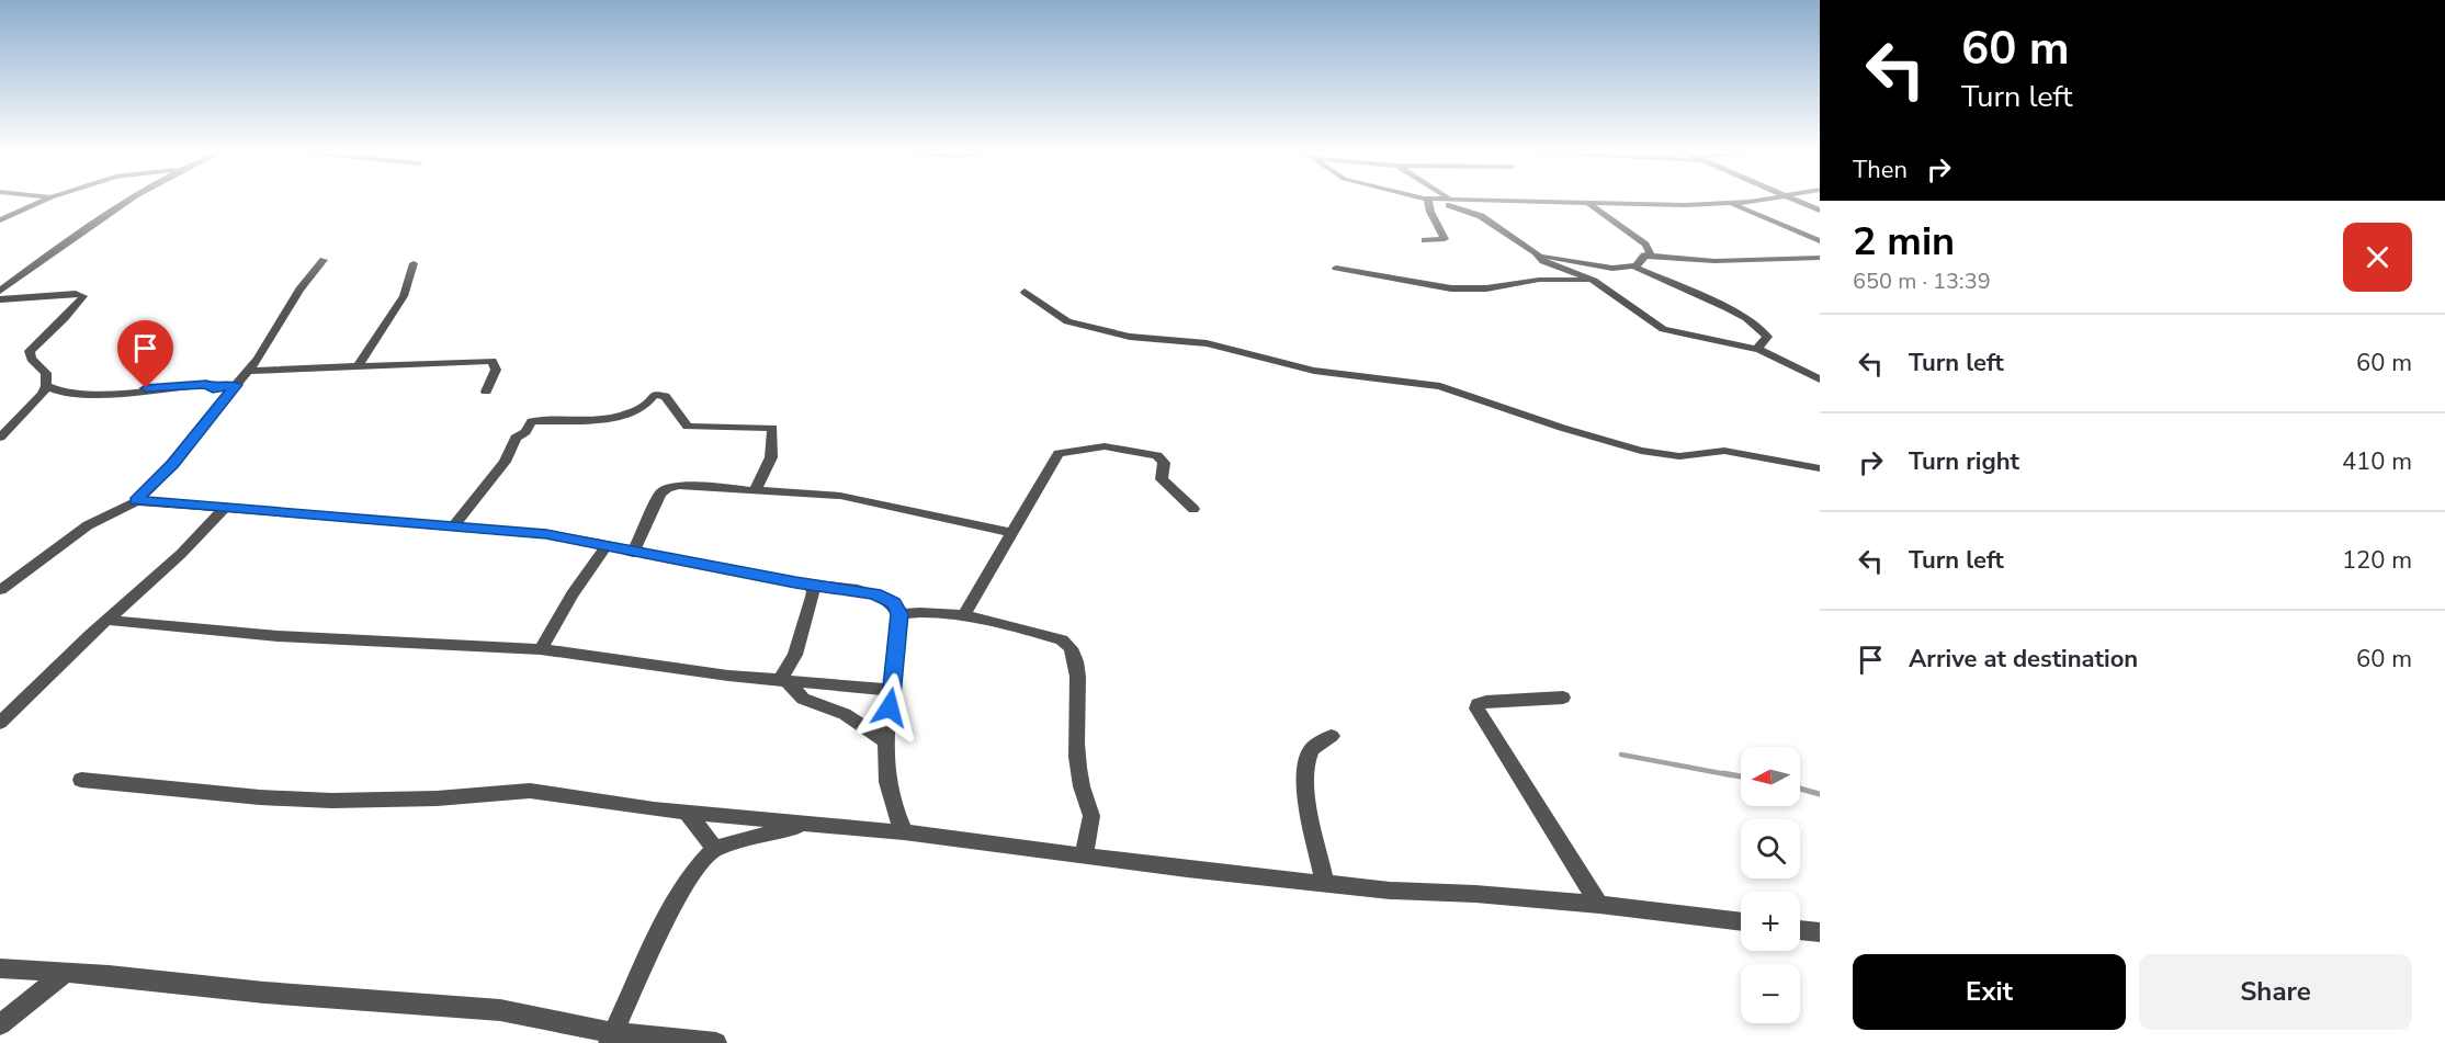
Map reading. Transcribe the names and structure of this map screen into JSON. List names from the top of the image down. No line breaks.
{"north":"left","page":{"turn":["60 m","Turn left"],"then":"Then","heading":["2 min","650 m · 13:39"],"list":[{"name":"Turn left","value":"60 m"},{"name":"Turn right","value":"410 m"},{"name":"Turn left","value":"120 m"},{"name":"Arrive at destination","value":"60 m"}],"map_buttons":["+","−"],"buttons":["Exit","Share"]}}
